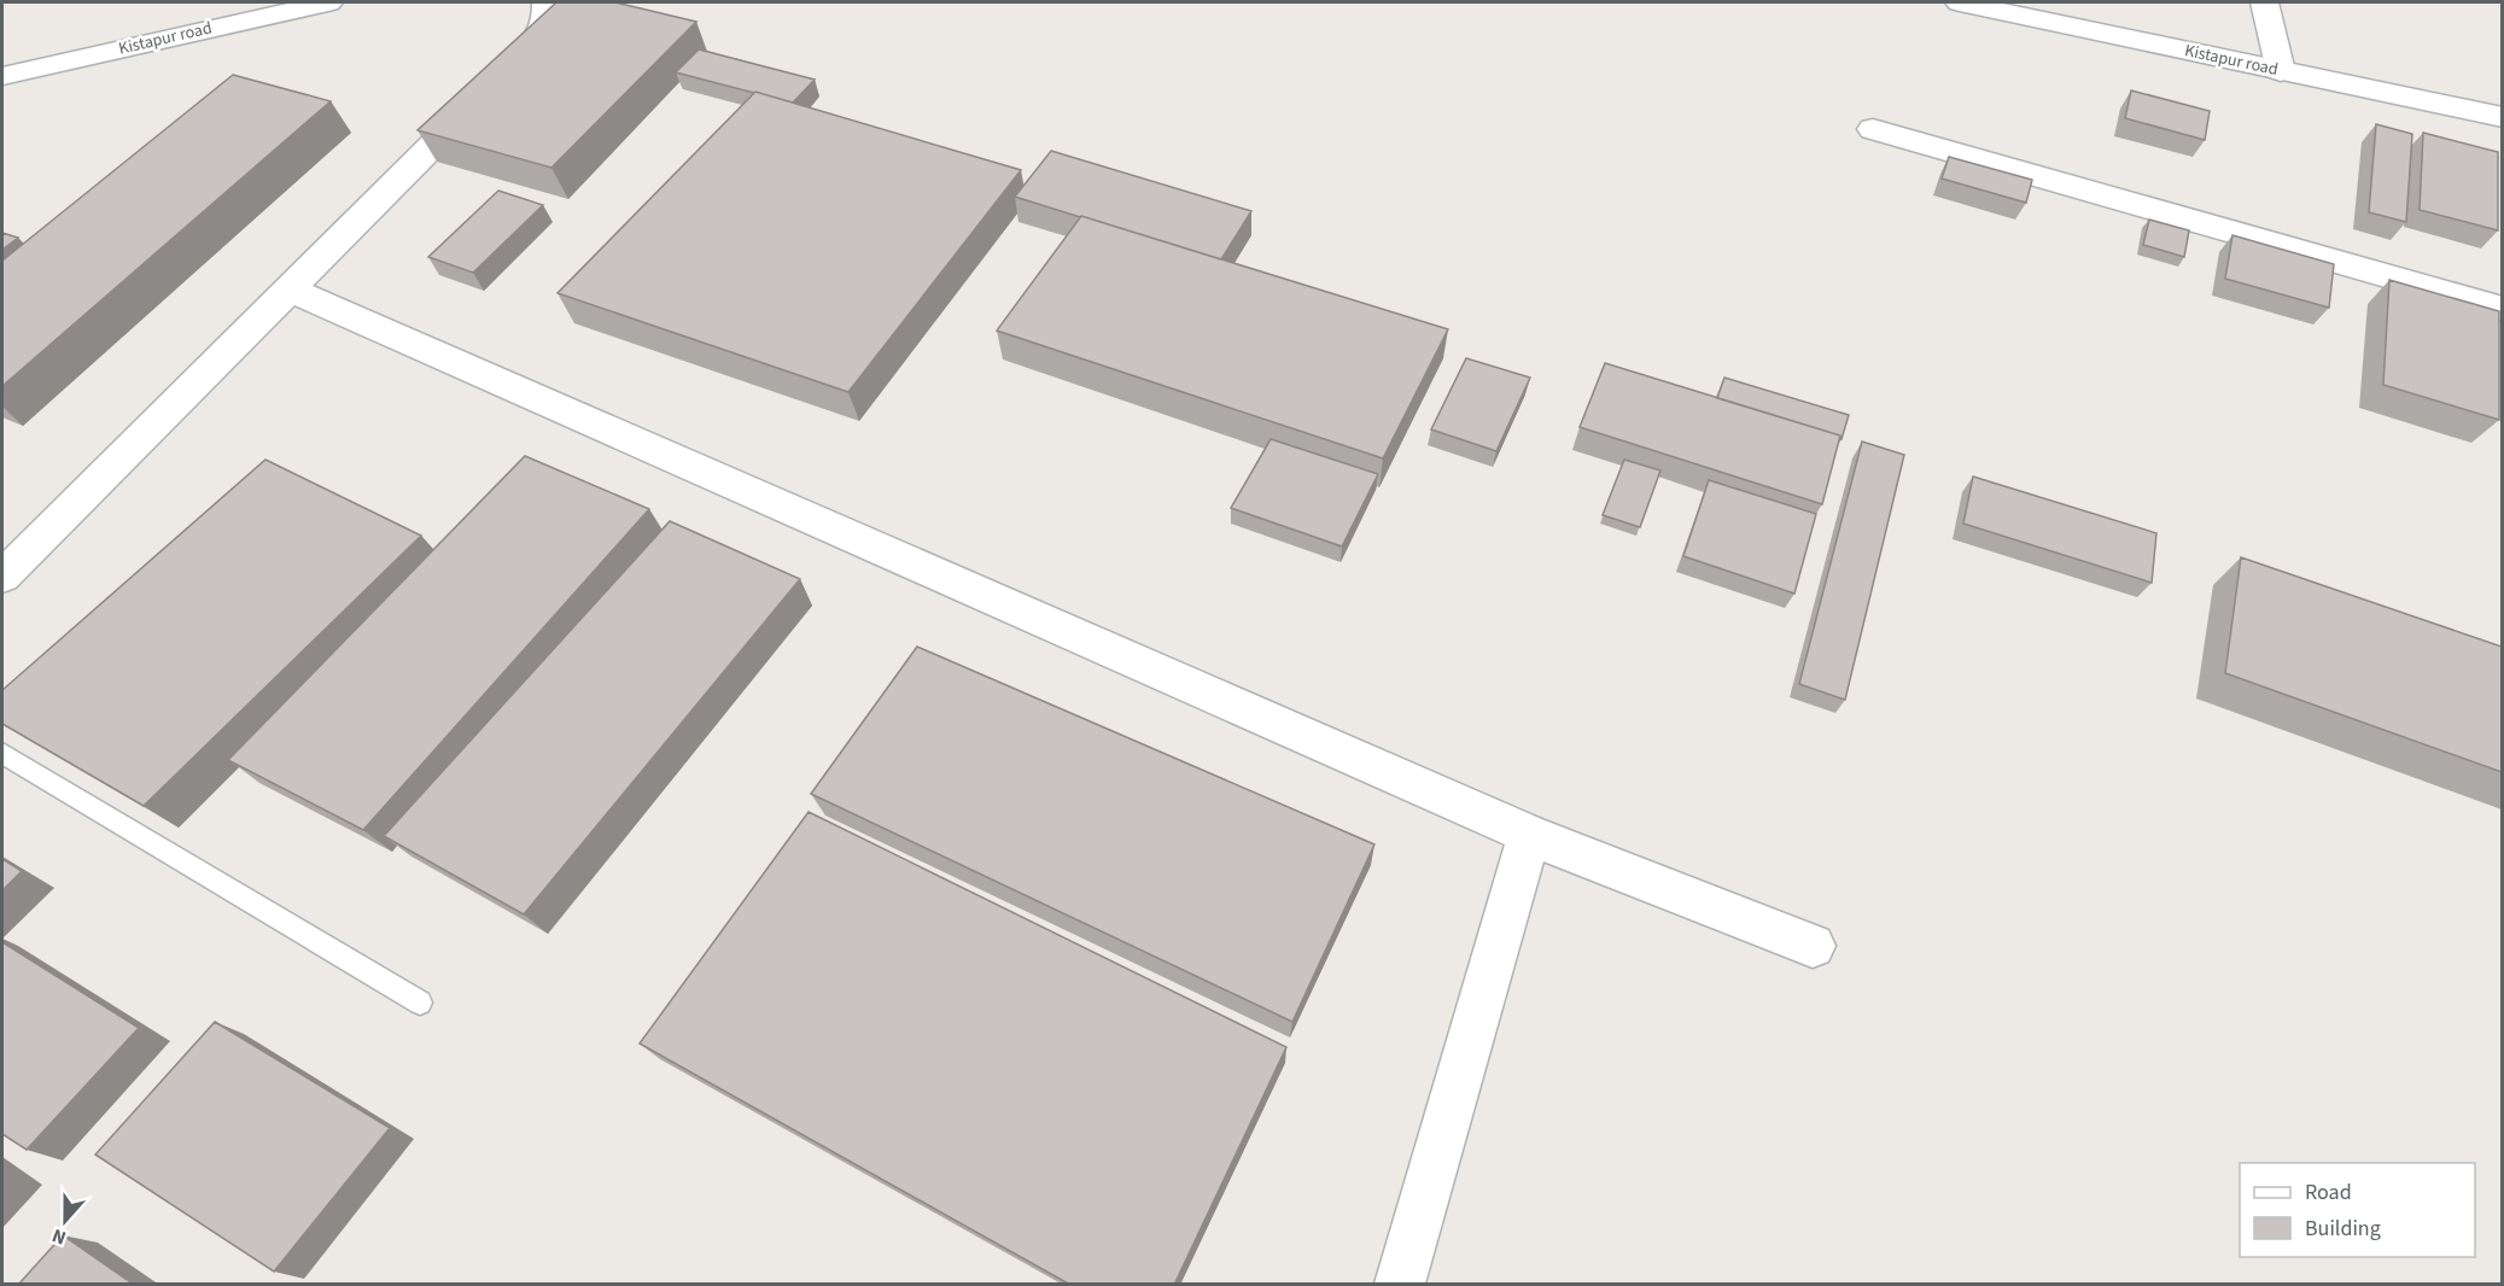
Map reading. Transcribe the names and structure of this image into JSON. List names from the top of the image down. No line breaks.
{"streets":{"street":["Kistapur road"]},"legend":["Road","Building"],"north":"bottom"}
